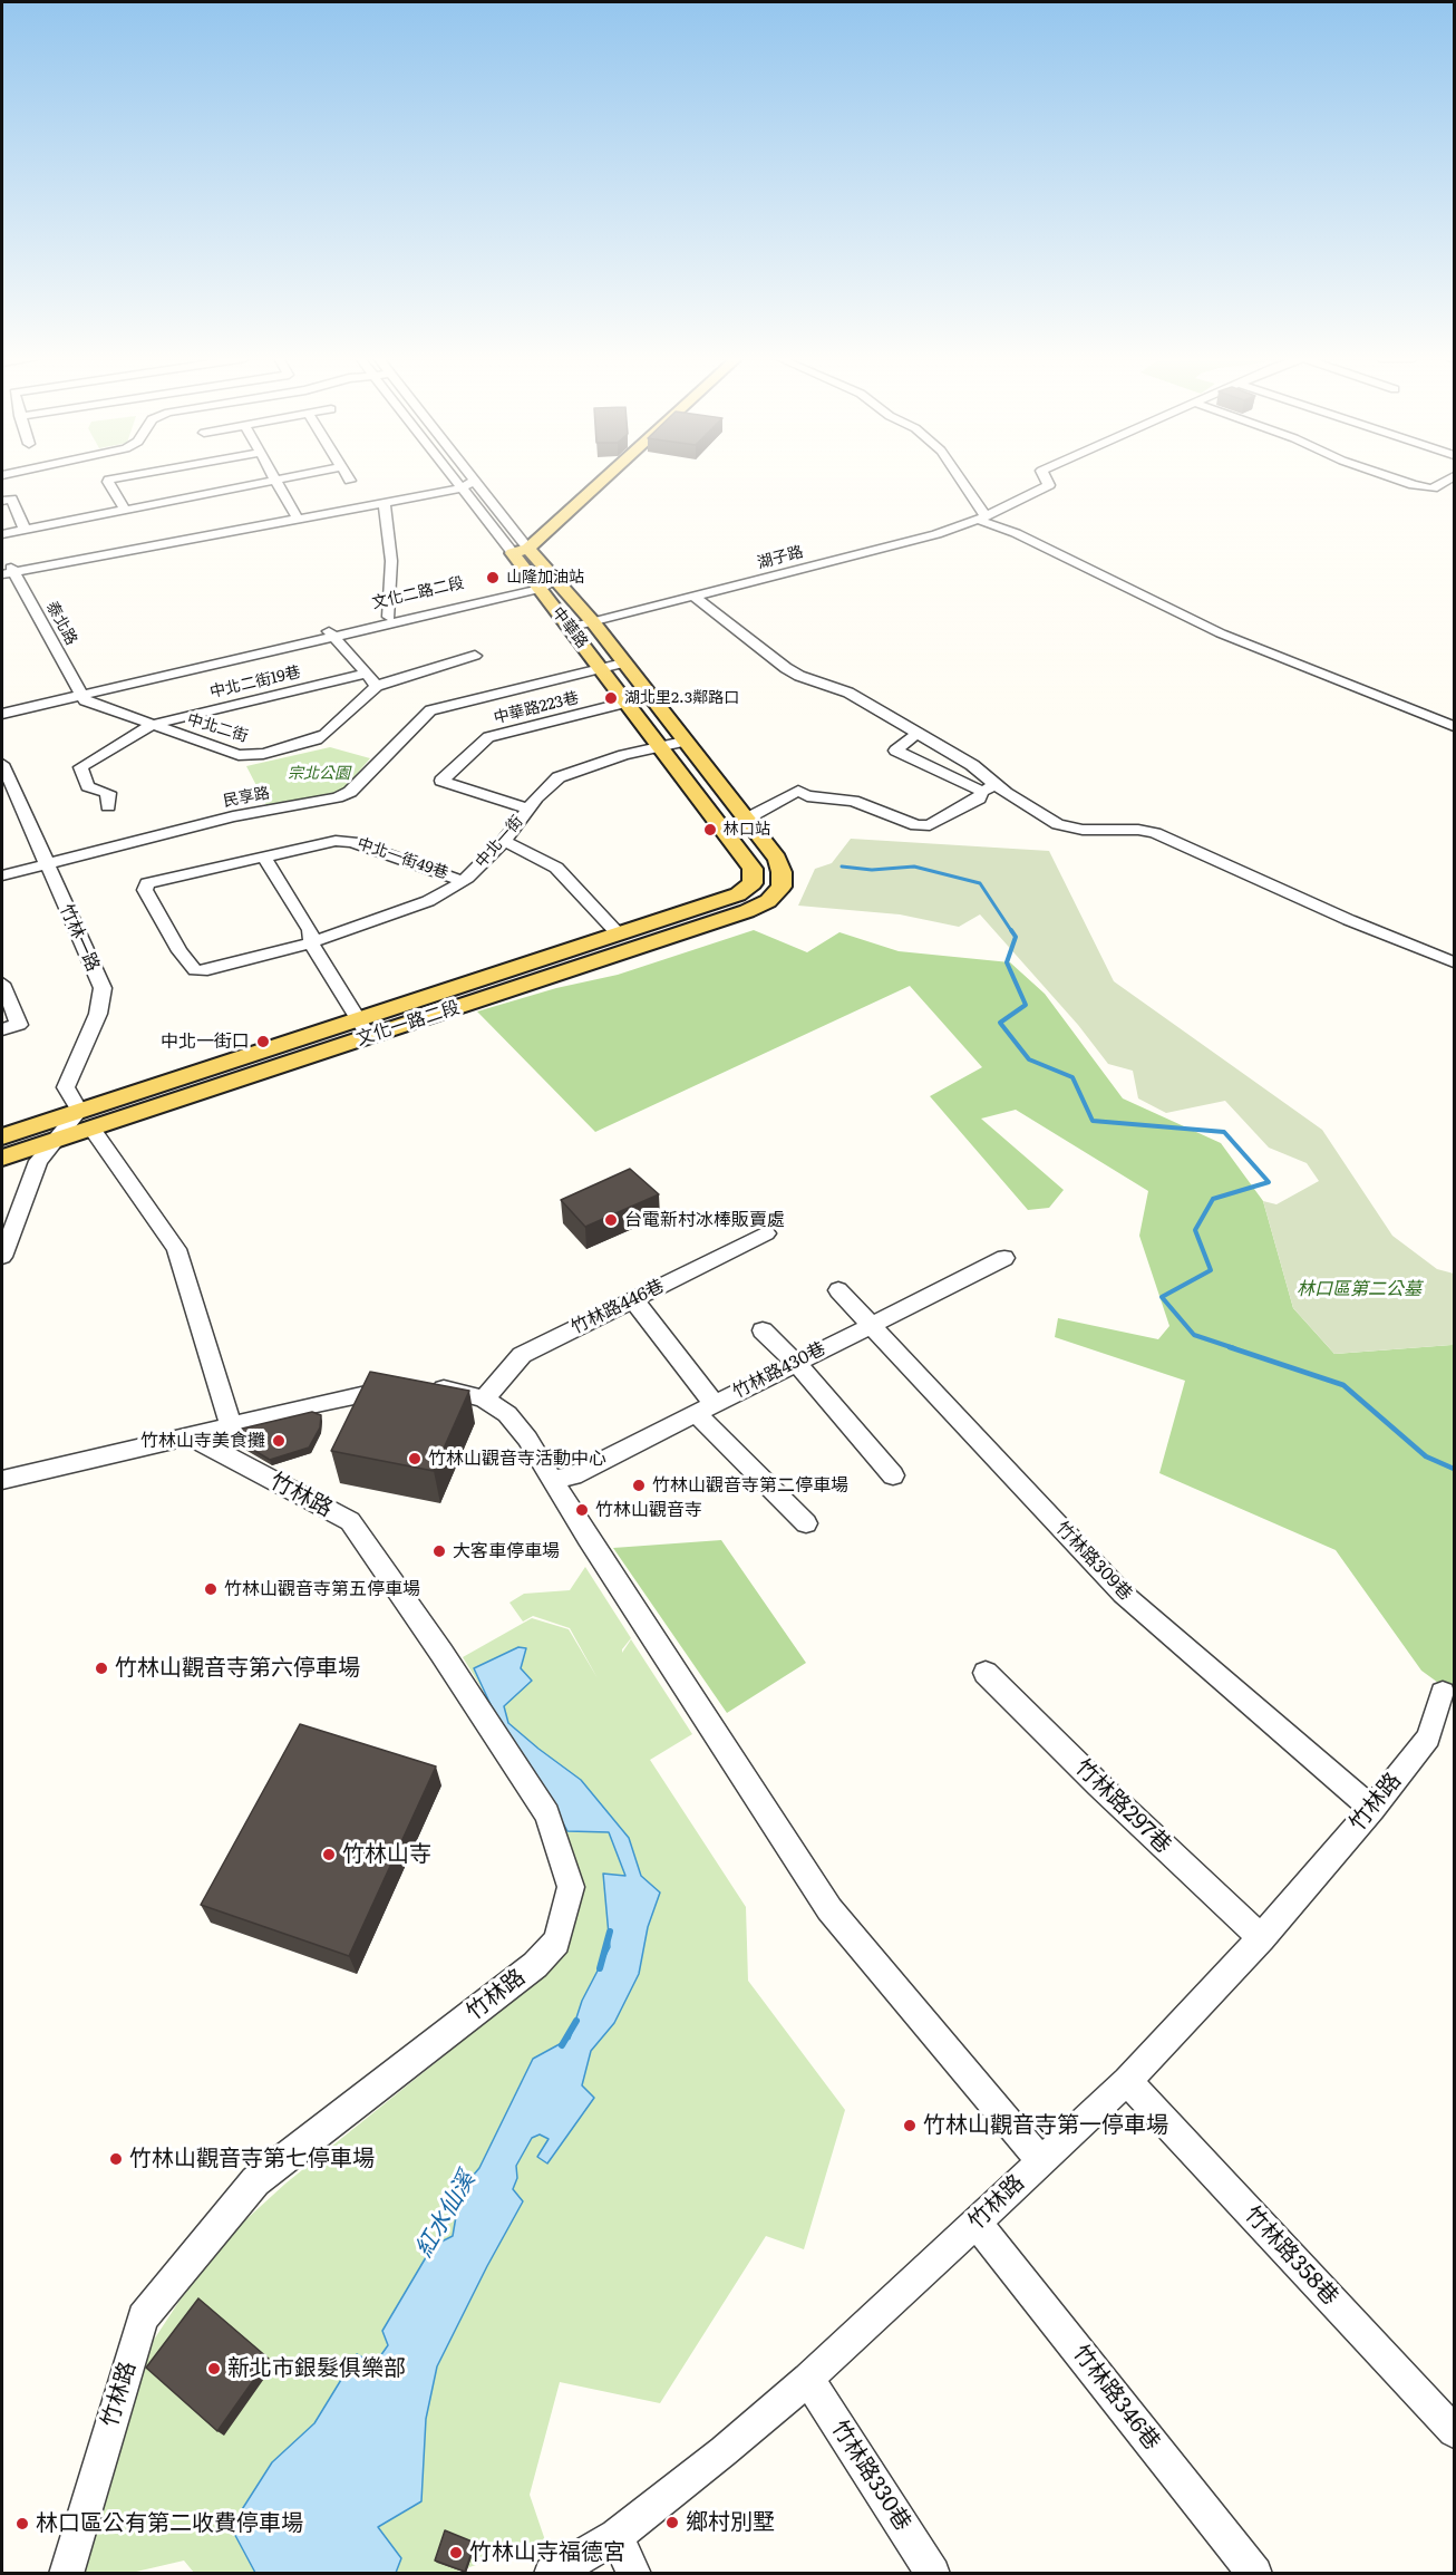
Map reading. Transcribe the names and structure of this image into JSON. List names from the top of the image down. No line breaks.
{"streets":{"main road":["中華路","文化一路二段"],"street":["湖子路","文化二路二段","泰北路","中北二街19巷","中華路223巷","中北二街","民享路","中北一街","中北一街49巷","竹林一路","竹林路446巷","竹林路430巷","竹林路","竹林路309巷","竹林路297巷","竹林路358巷","竹林路346巷","竹林路330巷"]},"crossings":[["湖子路","中華路"],["文化二路二段","泰北路"],["文化二路二段","中華路"],["文化二路二段","中北二街"],["泰北路","中北二街"],["中華路","中華路223巷"],["中華路","民享路"],["中華路","中北一街"],["中華路","文化一路二段"],["中北二街19巷","中北二街"],["中華路223巷","中北一街"],["民享路","竹林一路"],["中北一街","中北一街49巷"],["竹林一路","文化一路二段"],["竹林路430巷","竹林路309巷"],["竹林路","竹林路309巷"],["竹林路","竹林路297巷"],["竹林路","竹林路358巷"],["竹林路","竹林路346巷"],["竹林路","竹林路330巷"]],"water":["紅水仙溪"],"parks":["宗北公園","林口區第二公墓"],"places":["山隆加油站","湖北里2.3鄰路口","林口站","中北一街口","台電新村冰棒販賣處","竹林山寺美食攤","竹林山觀音寺活動中心","竹林山觀音寺第二停車場","竹林山觀音寺","大客車停車場","竹林山觀音寺第五停車場","竹林山觀音寺第六停車場","竹林山寺","竹林山觀音寺第一停車場","竹林山觀音寺第七停車場","新北市銀髮俱樂部","鄉村別墅","林口區公有第二收費停車場","竹林山寺福德宮"]}
